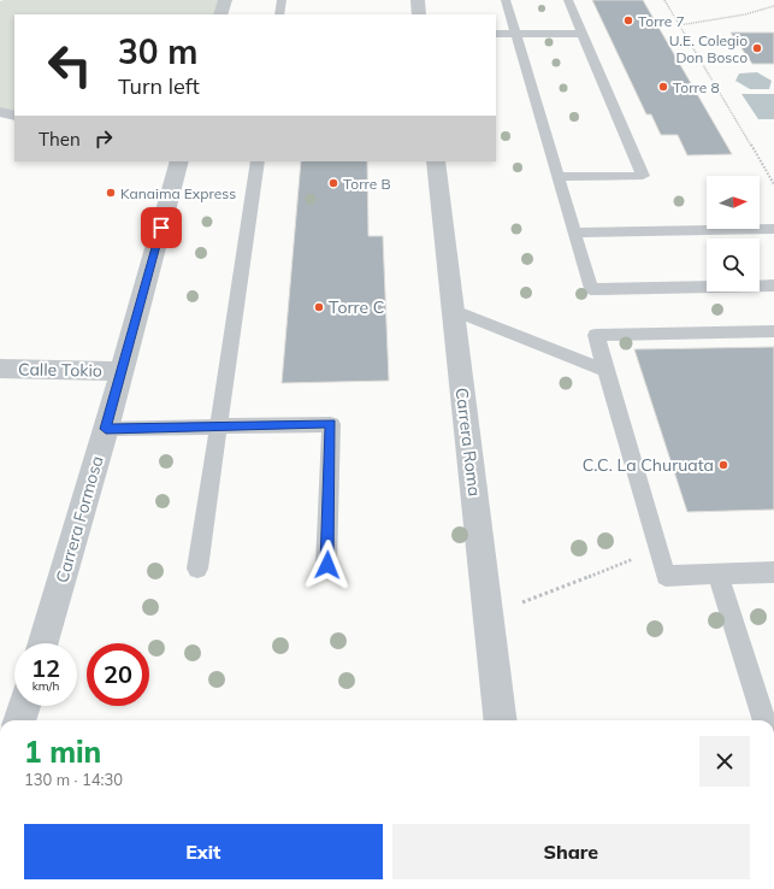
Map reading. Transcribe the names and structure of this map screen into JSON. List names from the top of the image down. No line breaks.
{"streets":{"street":["Calle Tokio","Carrera Roma","Carrera Formosa"]},"crossings":[["Calle Tokio","Carrera Formosa"]],"places":["Torre 7","U.E. Colegio Don Bosco","Torre 8","Torre B","Kanaima Express","Torre C","C.C. La Churuata"],"north":"right","page":{"turn":["30 m","Turn left"],"then":"Then","speed":"12 km/h","limit":"20","heading":["1 min","130 m · 14:30"],"buttons":["Exit","Share"]}}
